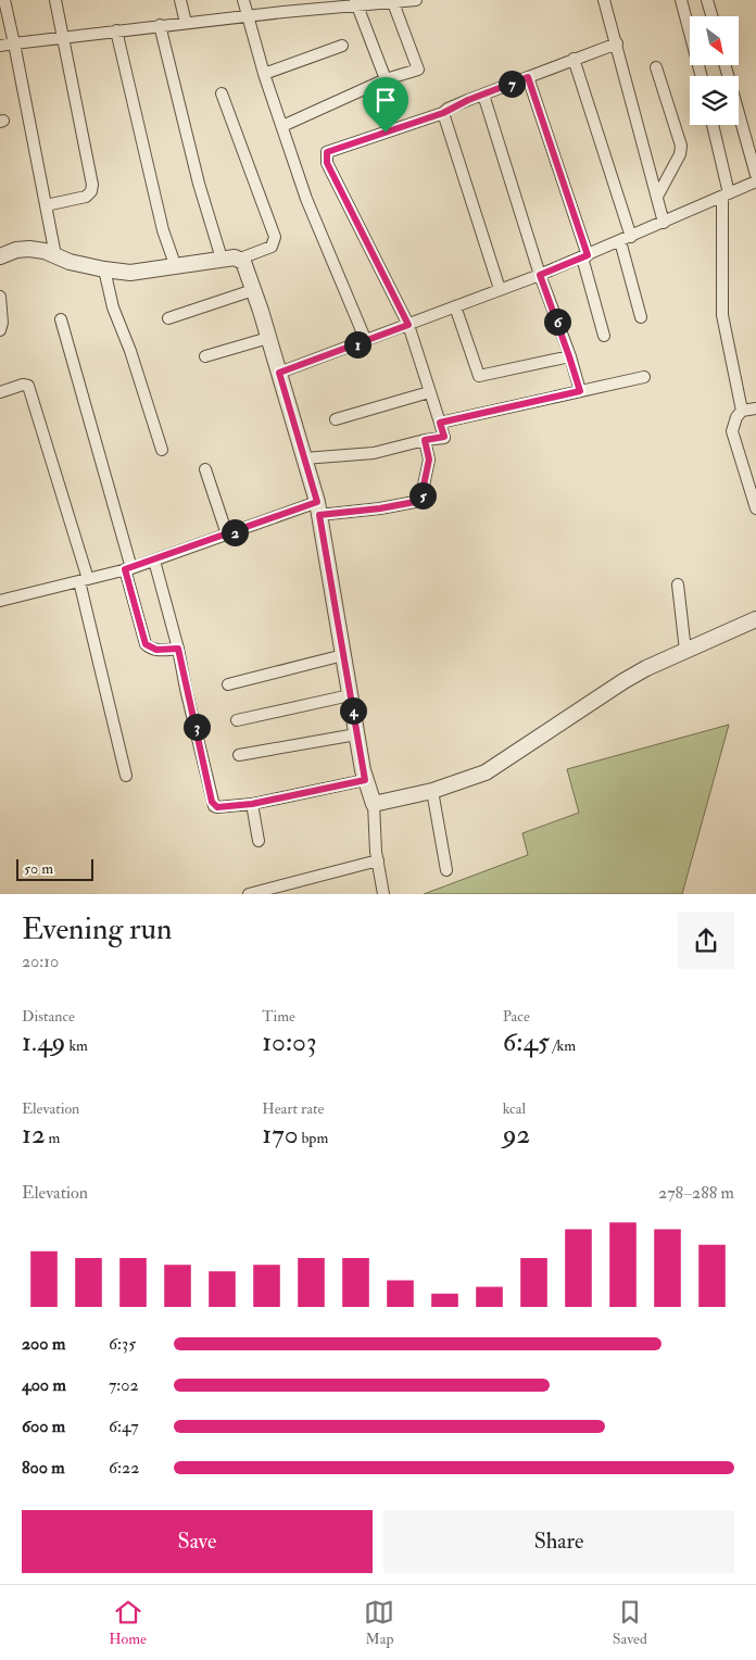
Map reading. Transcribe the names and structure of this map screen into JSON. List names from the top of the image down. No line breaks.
{"scale_bar":"50 m","north":"bottom right","page":{"pins":["7","6","1","5","2","4","3"],"scale":"50 m","heading":["Evening run","20:10"],"stats":[["Distance","1.49 km"],["Time","10:03"],["Pace","6:45 /km"],["Elevation","12 m"],["Heart rate","170 bpm"],["kcal","92"]],"chart":["Elevation","278–288 m"],"list":[{"name":"200 m","note":"6:35"},{"name":"400 m","note":"7:02"},{"name":"600 m","note":"6:47"},{"name":"800 m","note":"6:22"}],"buttons":["Save","Share"],"tabs":["Home","Map","Saved"]}}
